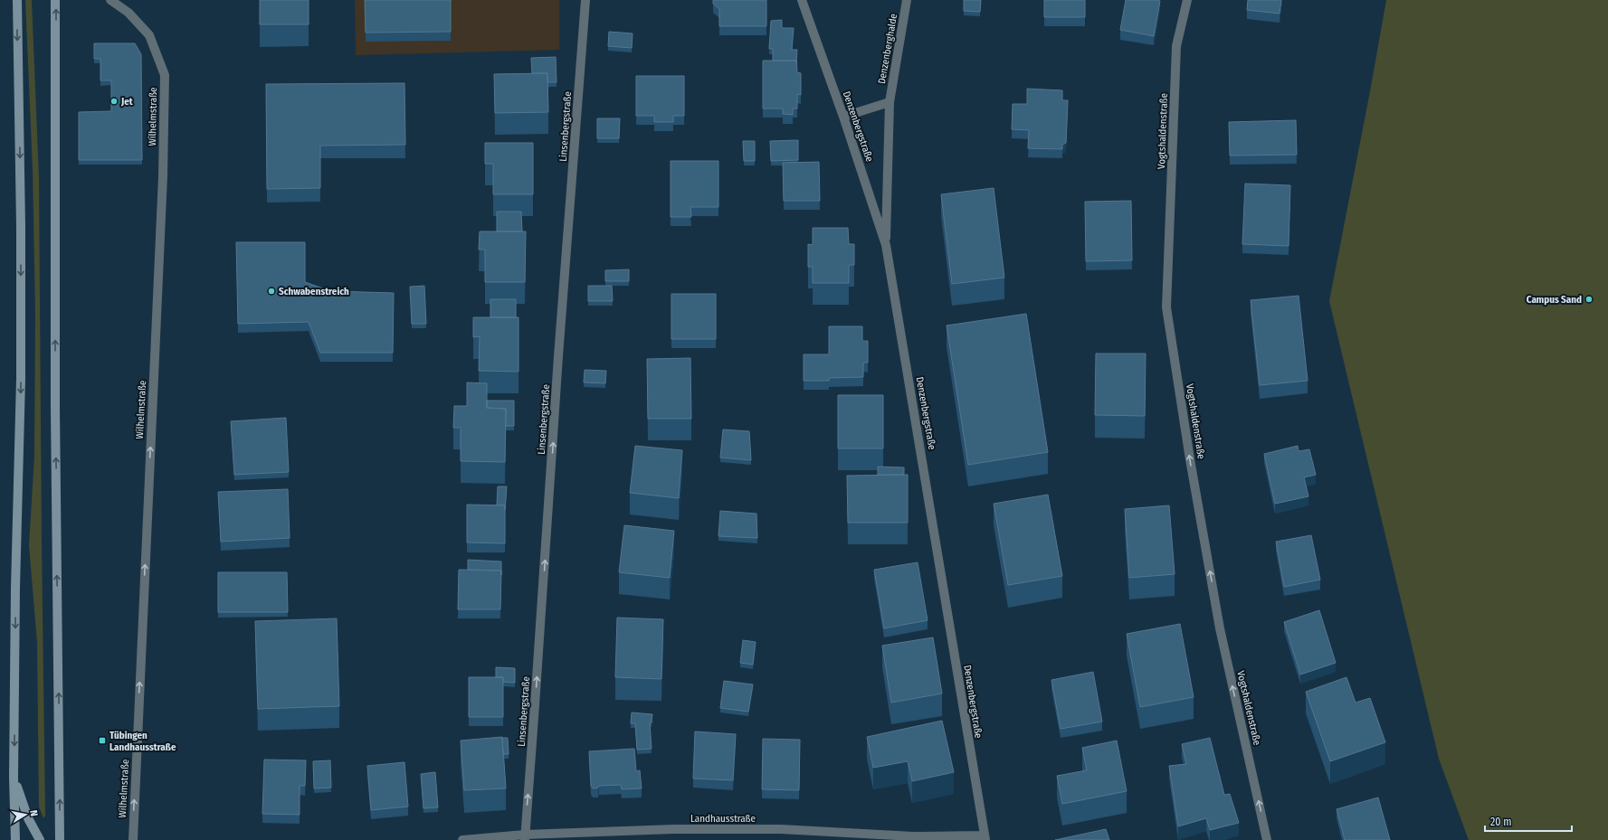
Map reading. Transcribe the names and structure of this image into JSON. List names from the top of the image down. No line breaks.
{"streets":{"street":["Denzenberghalde","Wilhelmstraße","Linsenbergstraße","Denzenbergstraße","Vogtshaldenstraße","Landhausstraße"]},"crossings":[["Denzenberghalde","Denzenbergstraße"],["Linsenbergstraße","Landhausstraße"],["Denzenbergstraße","Landhausstraße"]],"one_way":["Wilhelmstraße","Linsenbergstraße","Vogtshaldenstraße"],"places":{"other":["Jet","Schwabenstreich","Campus Sand"],"transit":["Tübingen Landhausstraße"]},"scale_bar":"20 m","north":"right"}
